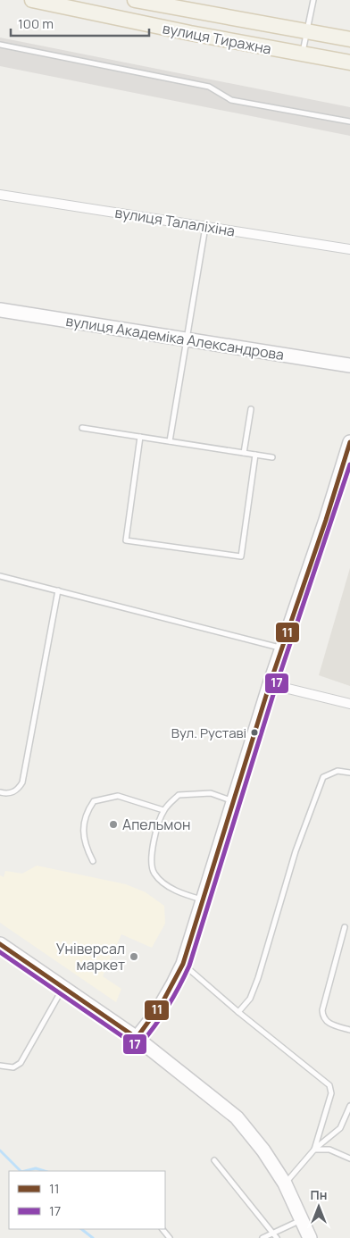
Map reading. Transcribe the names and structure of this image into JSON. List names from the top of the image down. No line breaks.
{"streets":{"main road":["вулиця Тиражна"],"street":["вулиця Талаліхіна","вулиця Академіка Александрова"]},"places":["Вул. Руставі","Апельмон","Універсал маркет"],"lines":["transit line 11","transit line 17"],"legend":["11","17"],"scale_bar":"100 m","north":"top"}
